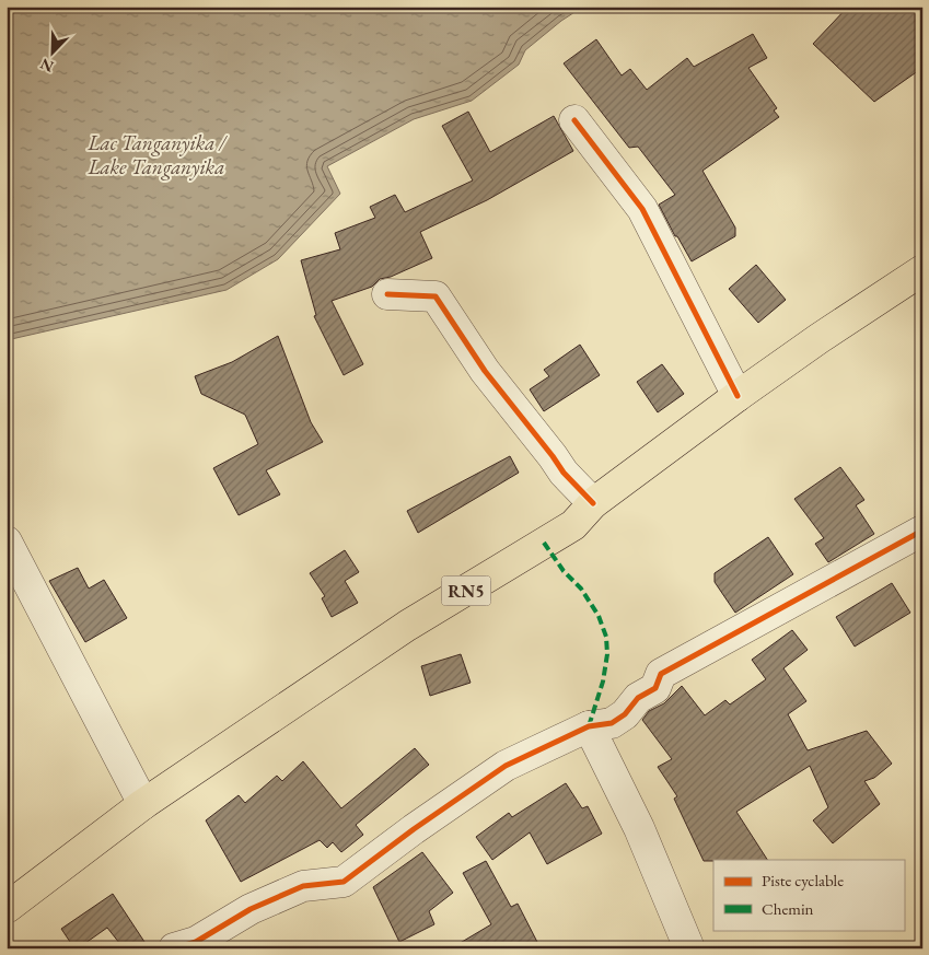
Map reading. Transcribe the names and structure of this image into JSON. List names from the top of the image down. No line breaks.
{"streets":{"highway":["RN5"]},"water":["Lac Tanganyika / Lake Tanganyika"],"legend":["Piste cyclable","Chemin"],"north":"bottom left"}
